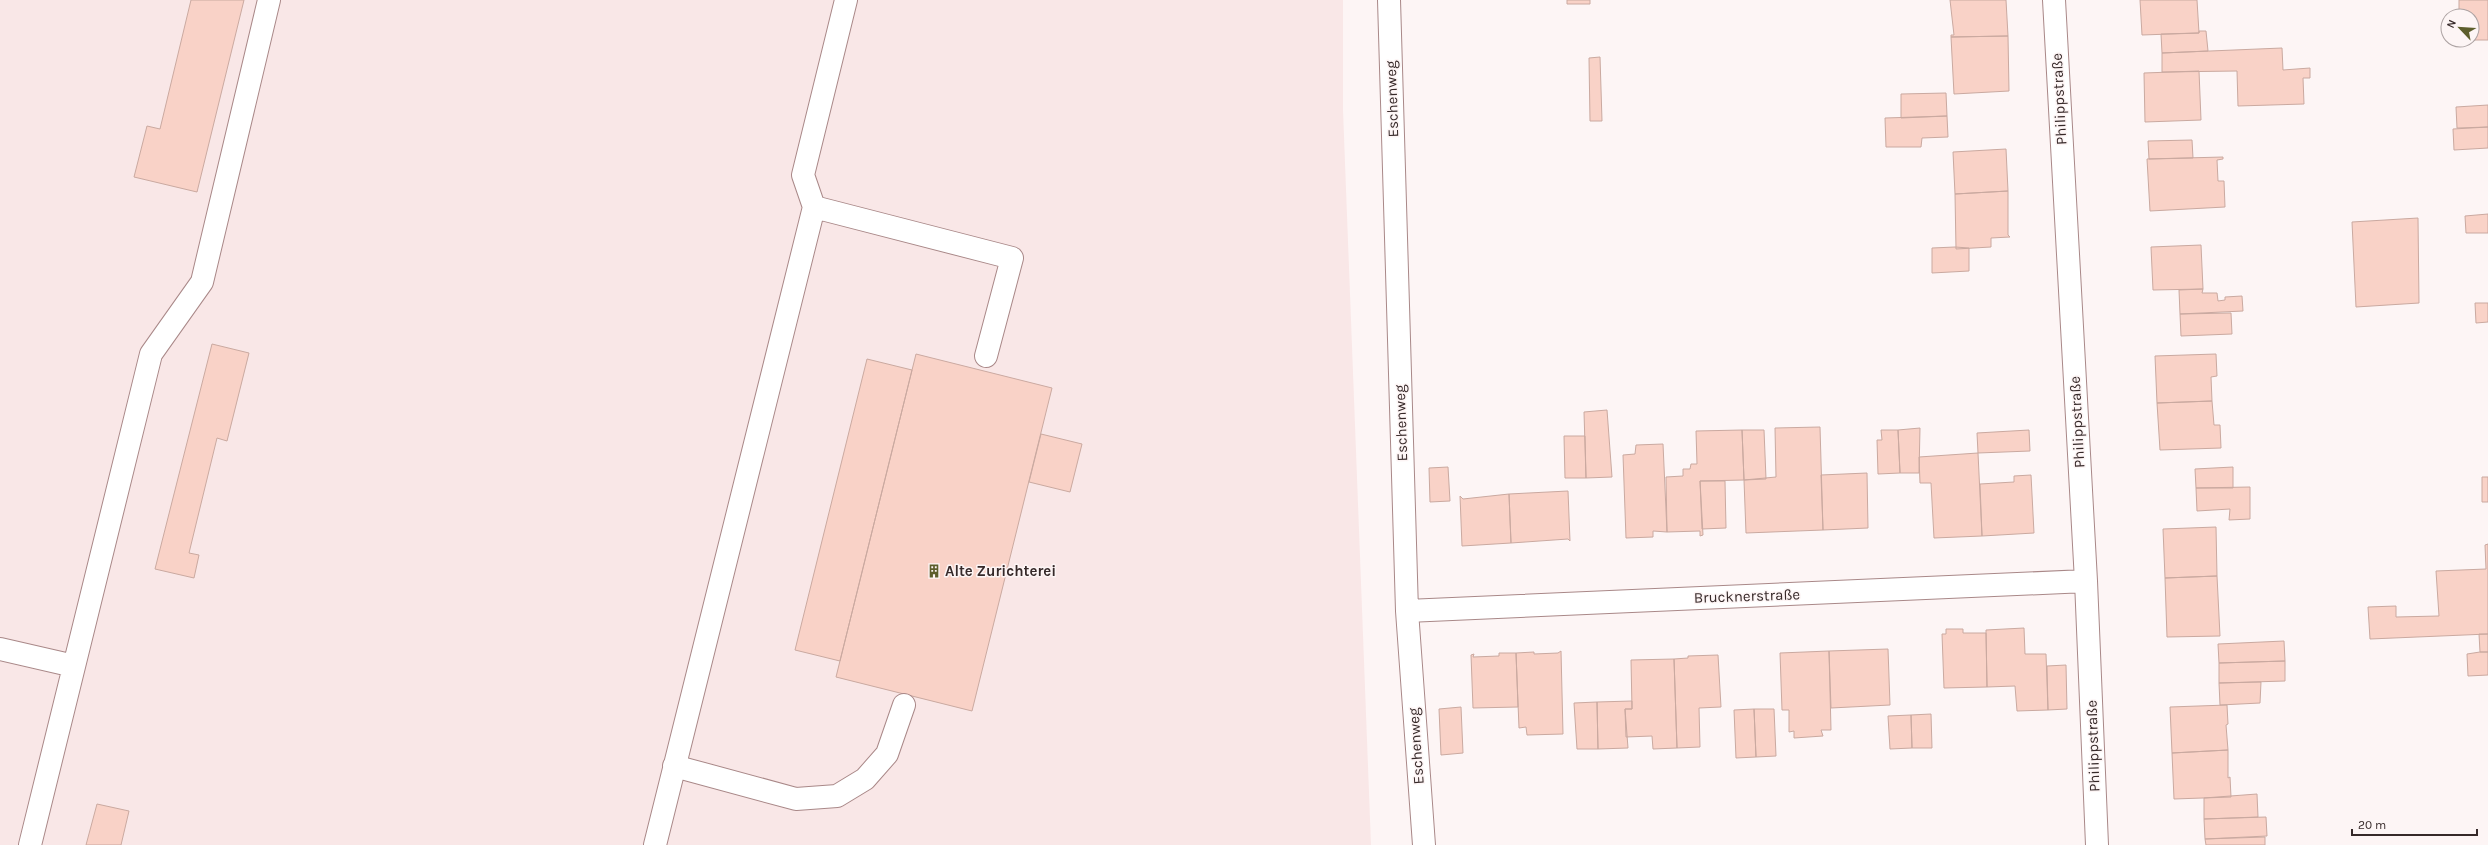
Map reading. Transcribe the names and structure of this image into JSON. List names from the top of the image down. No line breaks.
{"streets":{"street":["Eschenweg","Philippstraße","Brucknerstraße"]},"crossings":[["Eschenweg","Brucknerstraße"],["Philippstraße","Brucknerstraße"]],"places":{"building":["Alte Zurichterei"]},"scale_bar":"20 m","north":"top left"}
